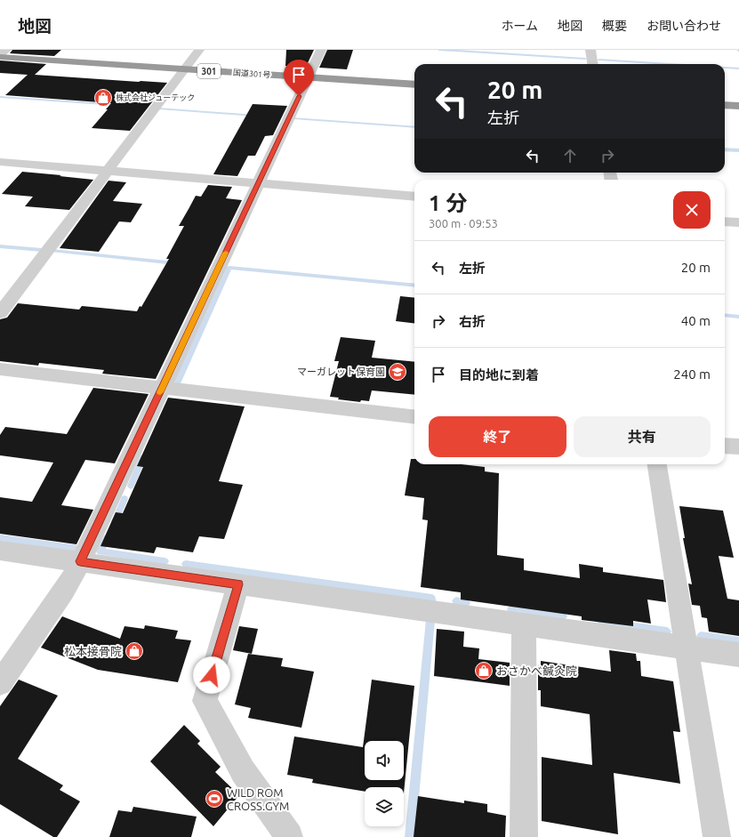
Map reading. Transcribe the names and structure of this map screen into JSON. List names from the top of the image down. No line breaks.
{"streets":{"highway":["301","国道301号"]},"places":{"shop":["株式会社ジューテック","松本接骨院","おさかべ鍼灸院"],"school or university":["マーガレット保育園"],"sports":["WILD ROM CROSS.GYM"]},"page":{"header":"地図","nav":["ホーム","地図","概要","お問い合わせ"],"turn":["20 m","左折"],"heading":["1 分","300 m · 09:53"],"list":[{"name":"左折","value":"20 m"},{"name":"右折","value":"40 m"},{"name":"目的地に到着","value":"240 m"}],"buttons":["終了","共有"]}}
